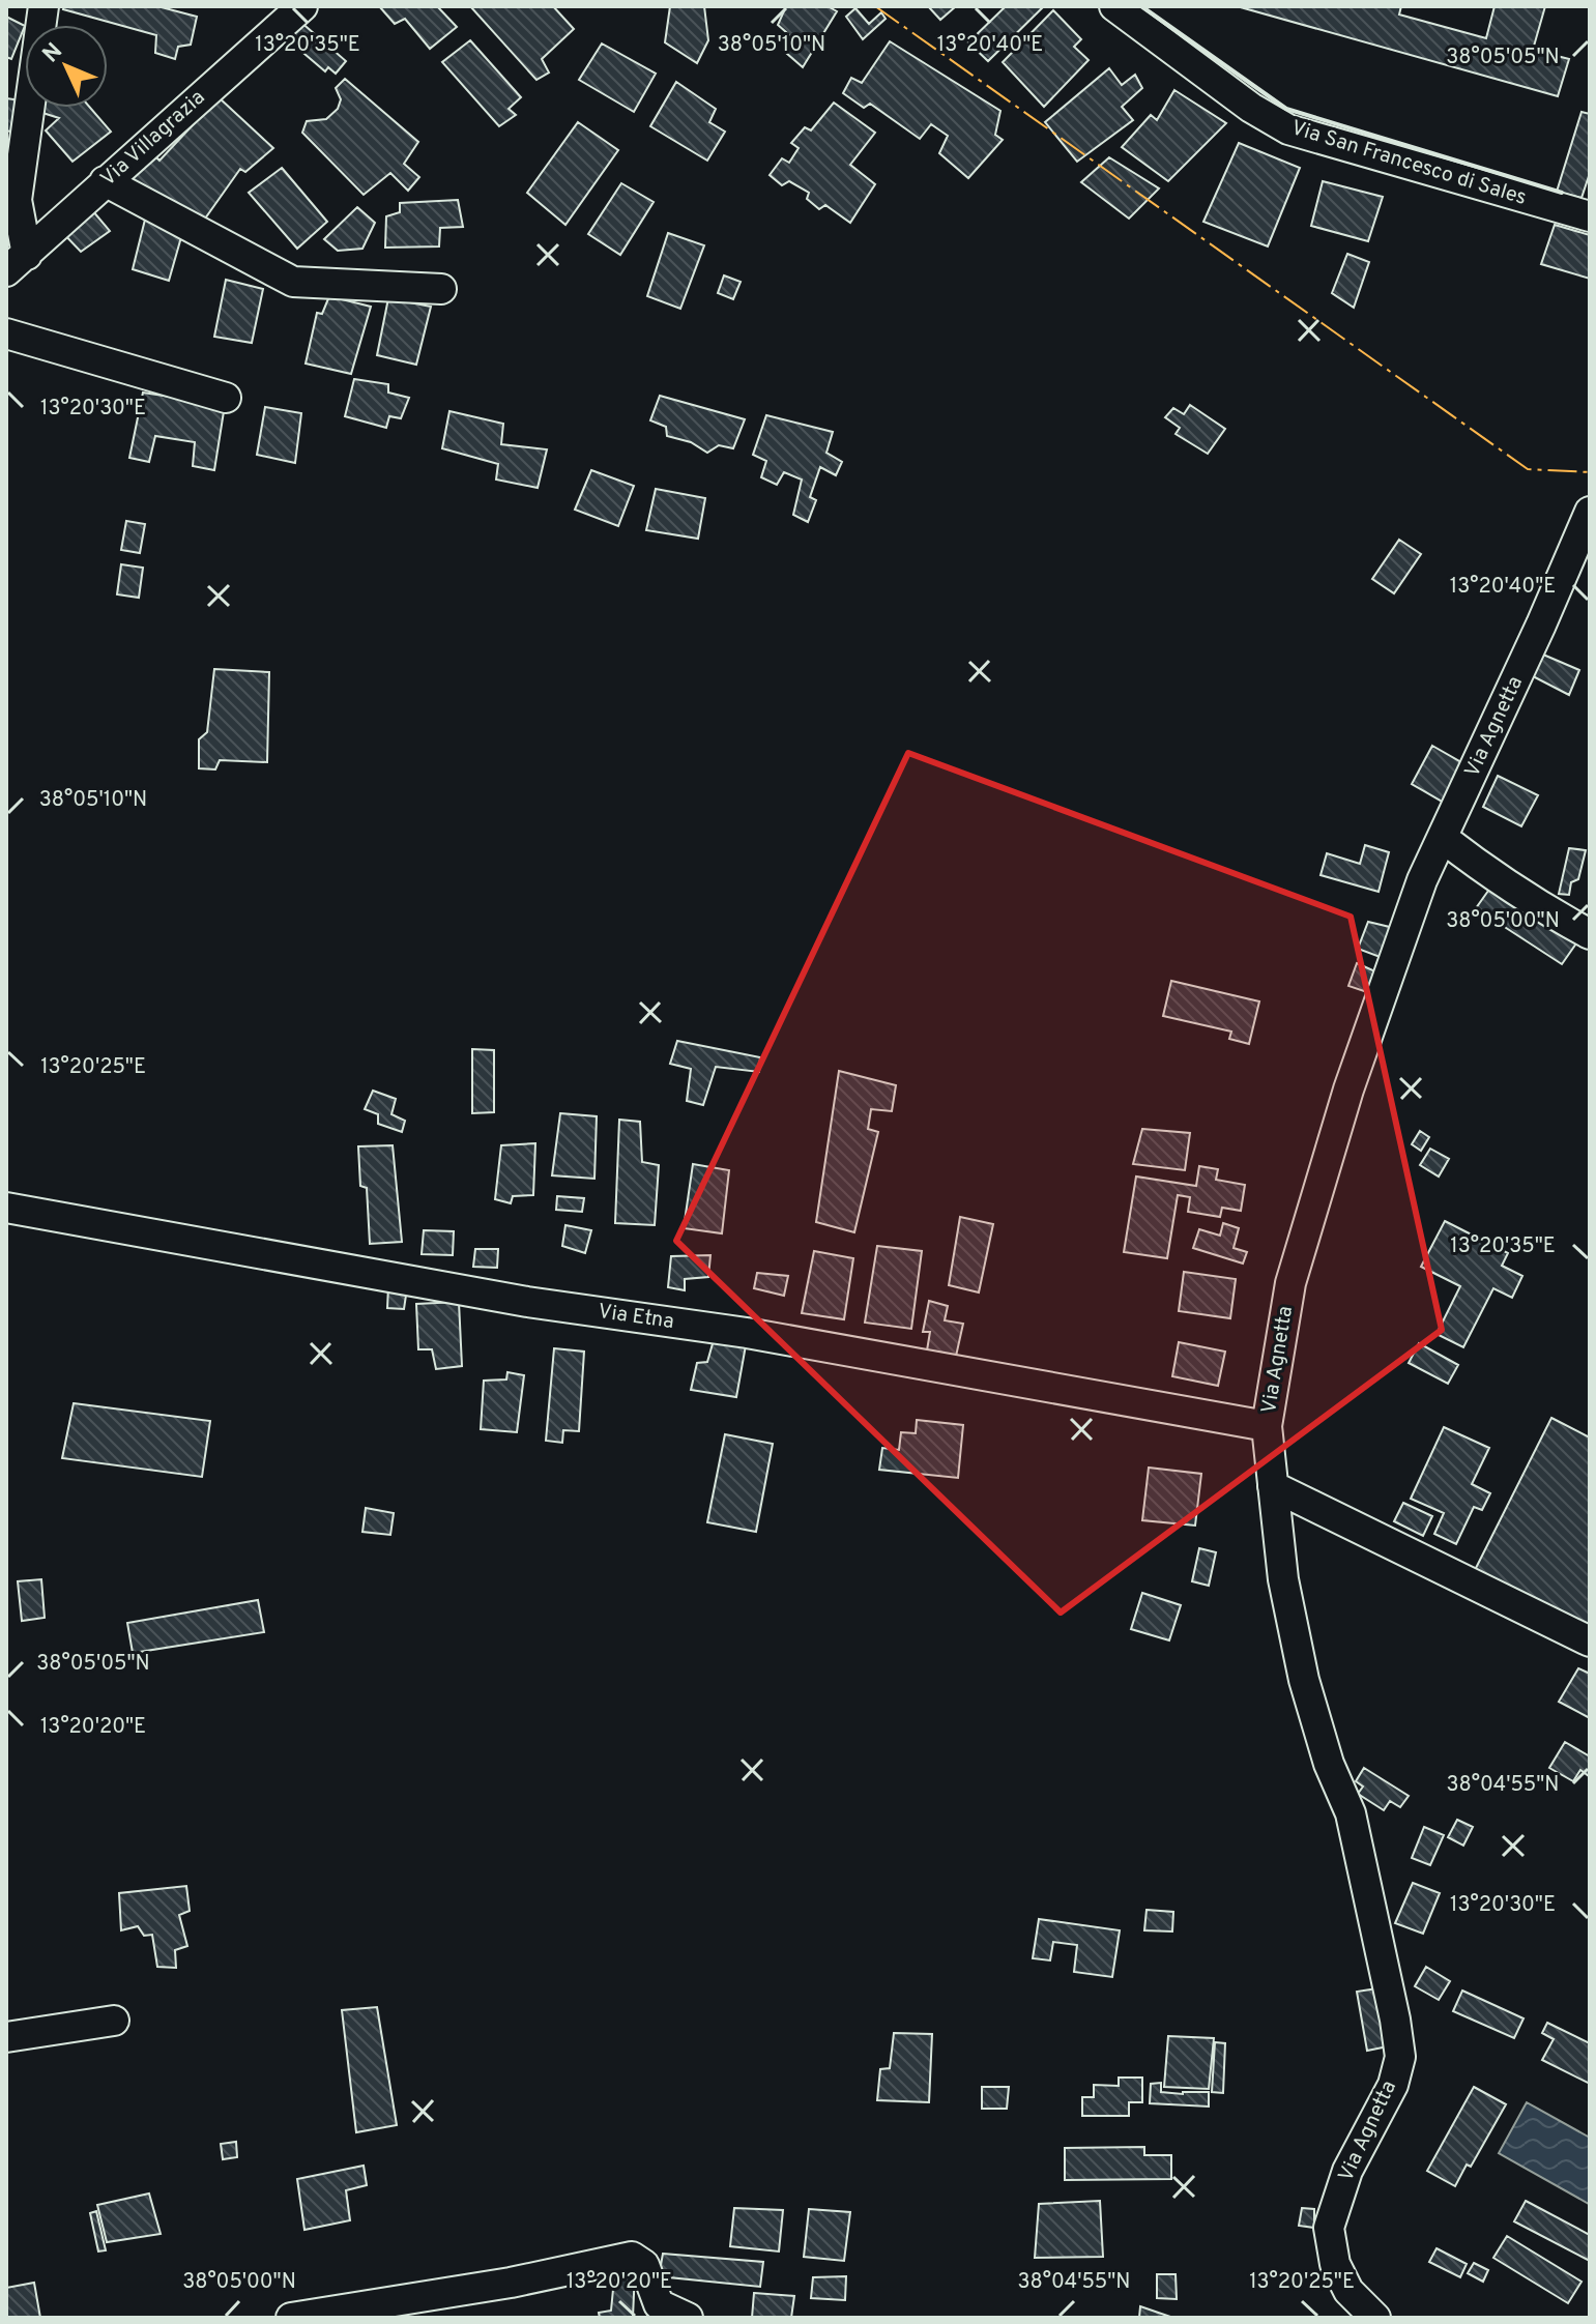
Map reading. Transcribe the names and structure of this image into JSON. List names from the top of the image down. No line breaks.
{"streets":{"street":["Via Villagrazia","Via San Francesco di Sales","Via Agnetta","Via Etna"]},"crossings":[["Via Agnetta","Via Etna"]],"north":"top left","coordinates":["13°20'35\"E","13°20'40\"E","38°05'10\"N","38°05'05\"N","13°20'30\"E","38°05'00\"N","13°20'25\"E","13°20'20\"E","38°04'55\"N"]}
